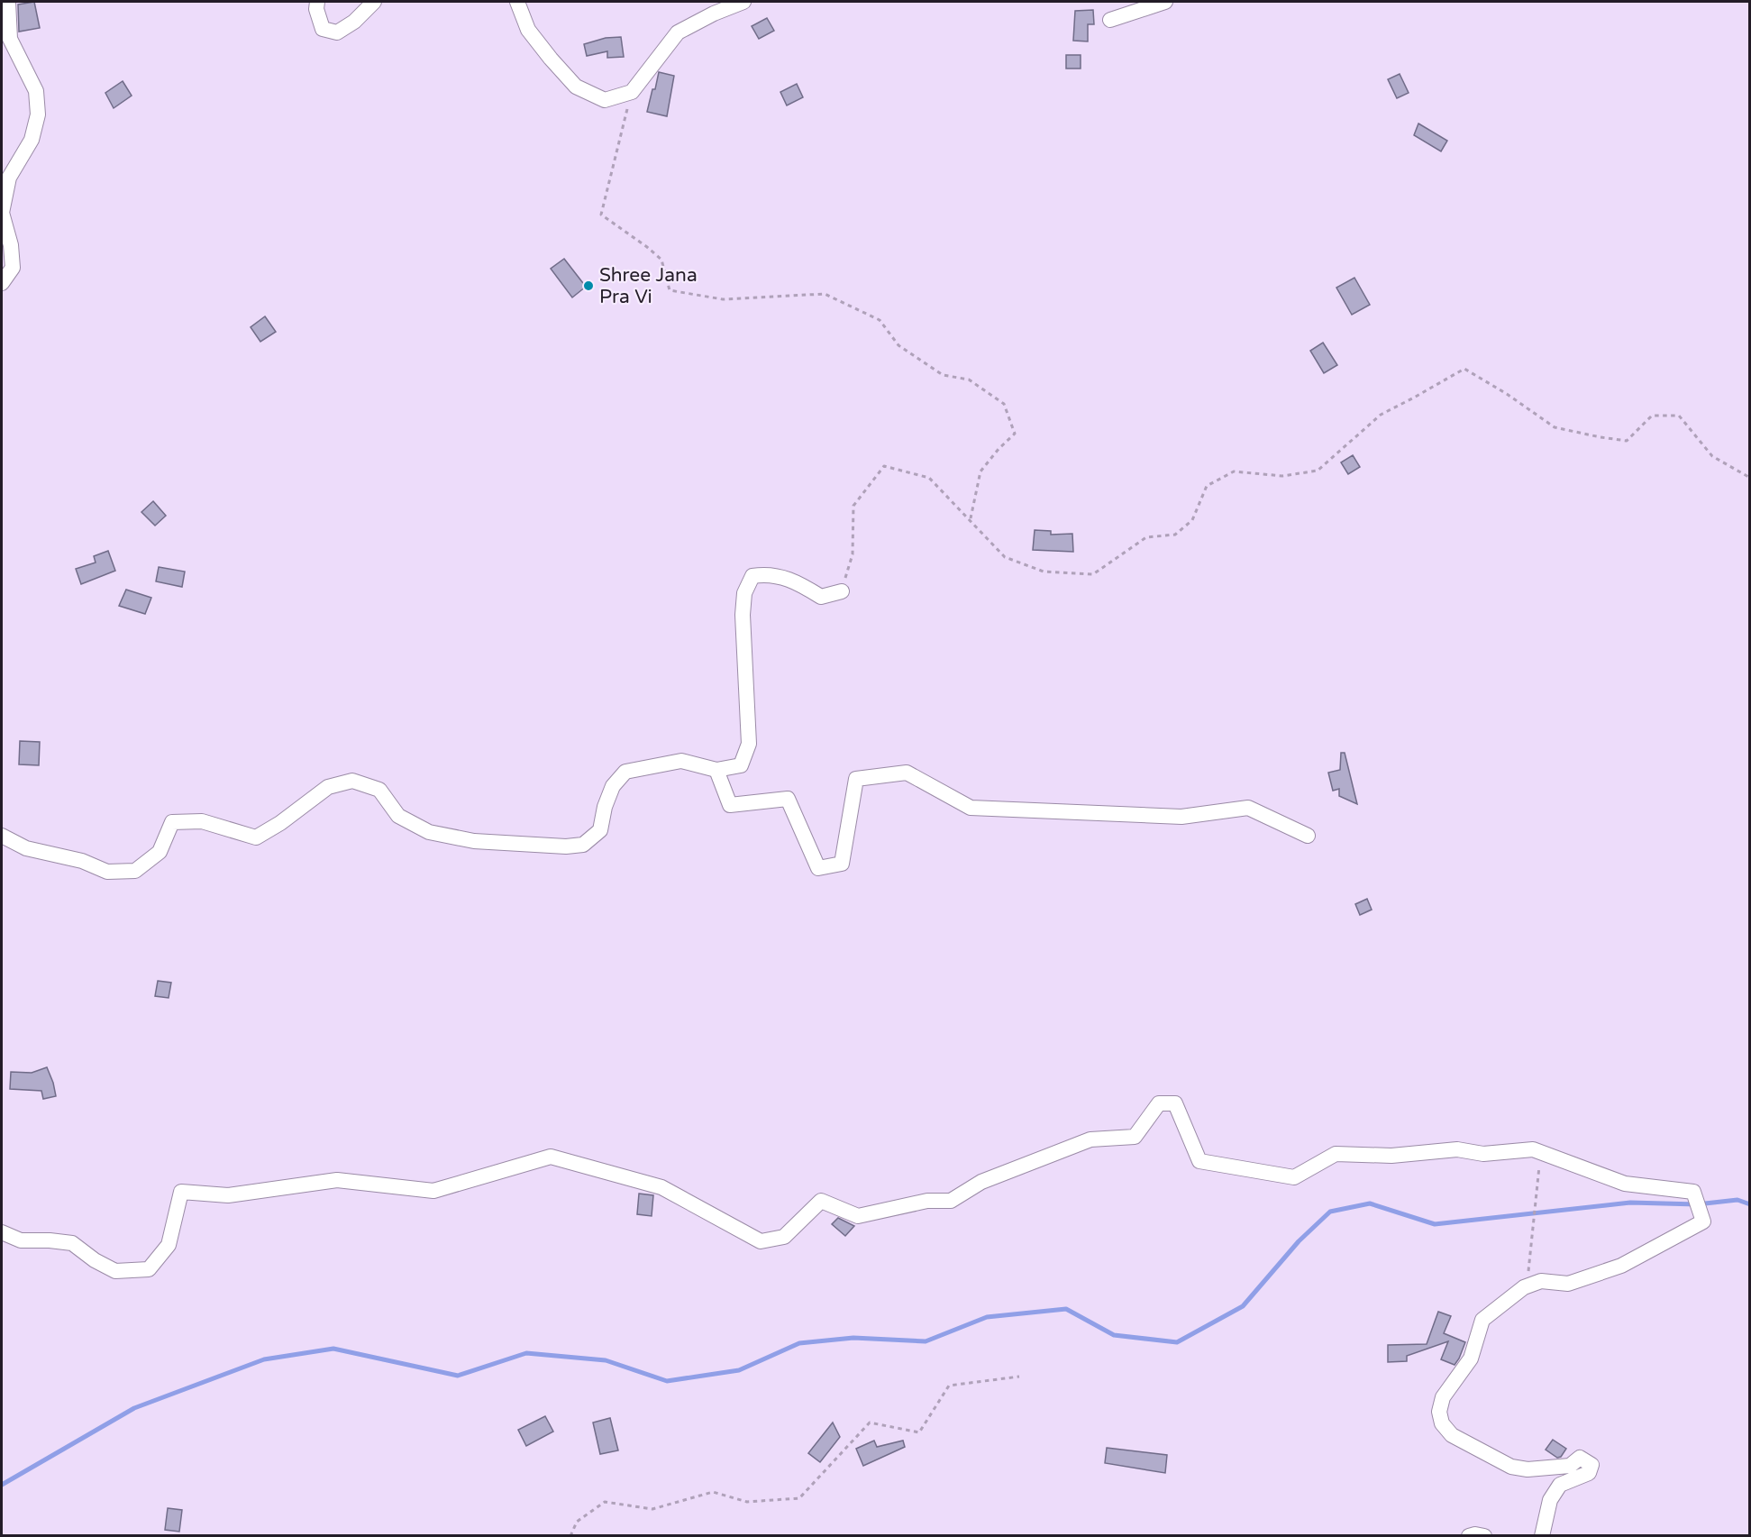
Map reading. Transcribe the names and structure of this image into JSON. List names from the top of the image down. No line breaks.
{"places":["Shree Jana Pra Vi"]}
